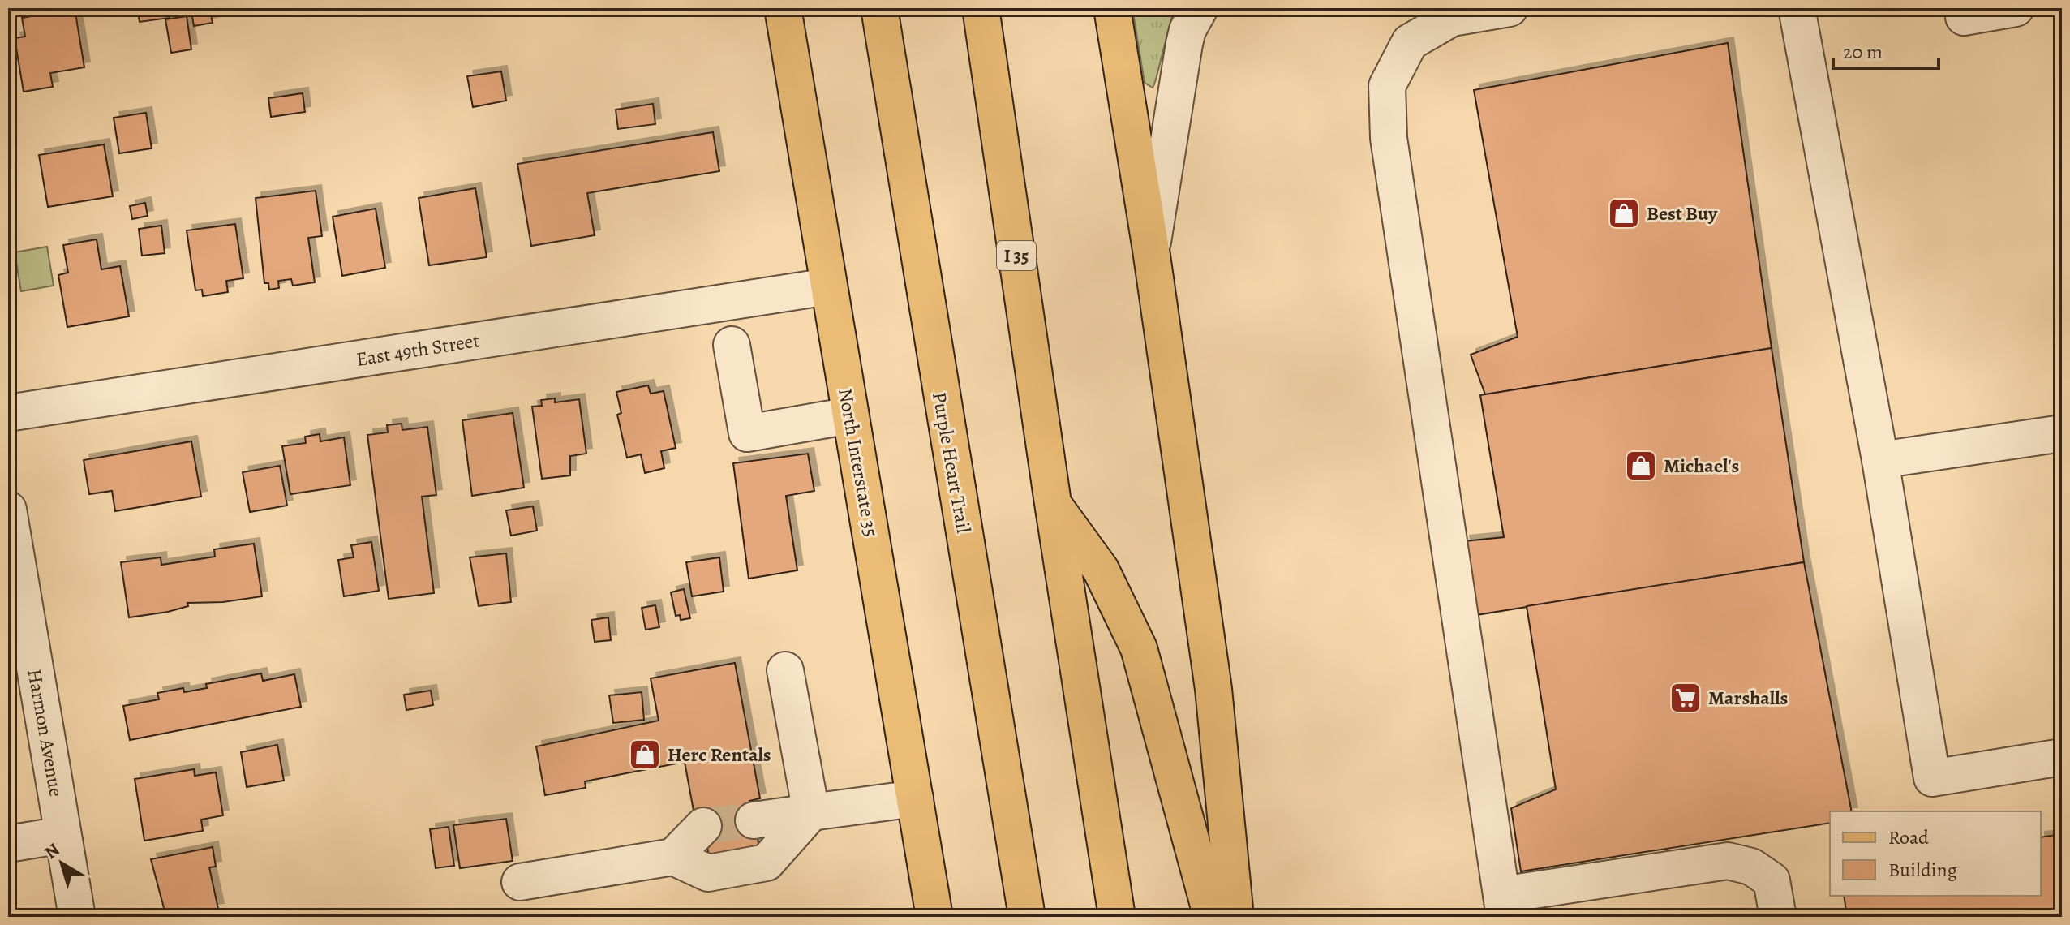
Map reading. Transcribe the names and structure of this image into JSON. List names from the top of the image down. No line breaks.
{"streets":{"main road":["I 35","North Interstate 35","Purple Heart Trail"],"street":["East 49th Street","Harmon Avenue"]},"crossings":[["East 49th Street","North Interstate 35"]],"places":{"shop":["Best Buy","Michael's","Herc Rentals"],"supermarket":["Marshalls"]},"legend":["Road","Building"],"scale_bar":"20 m","north":"top left"}
